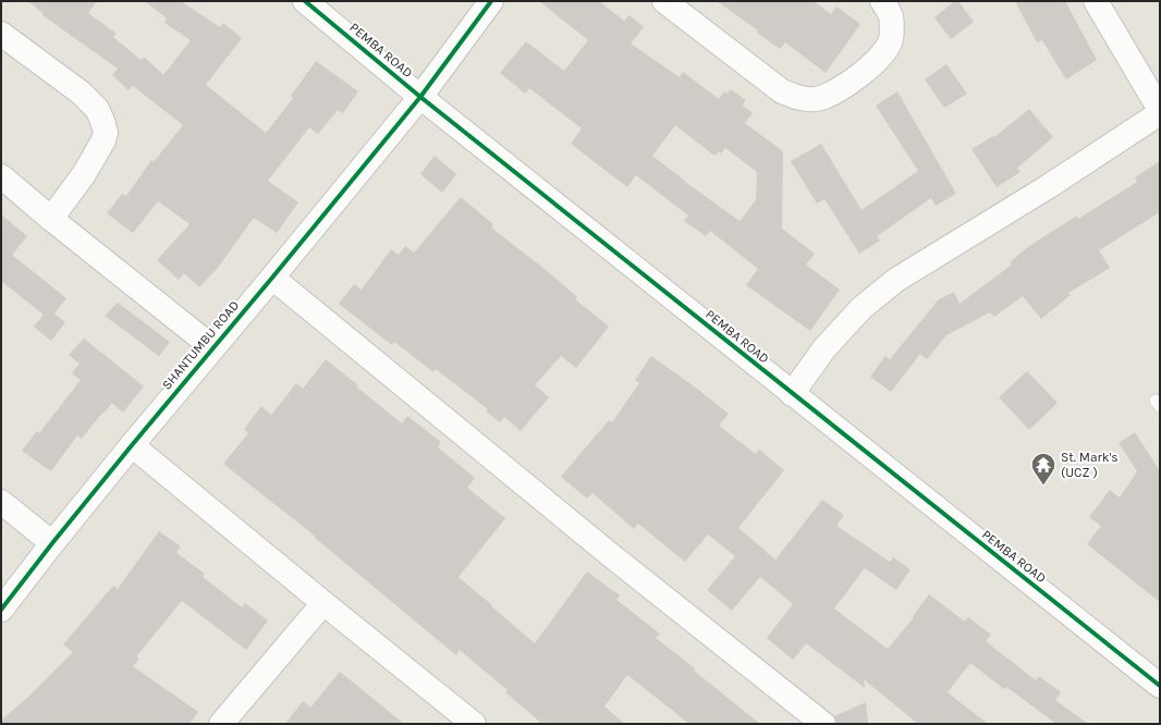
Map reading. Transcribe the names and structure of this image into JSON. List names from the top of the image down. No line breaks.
{"streets":{"street":["PEMBA ROAD","SHANTUMBU ROAD"]},"crossings":[["PEMBA ROAD","SHANTUMBU ROAD"]],"places":{"temple":["St. Mark's (UCZ )"]}}
